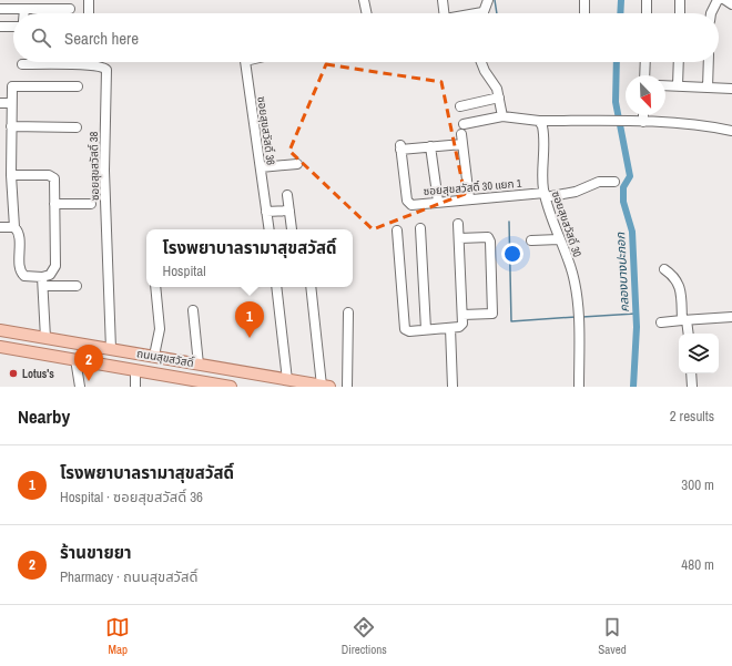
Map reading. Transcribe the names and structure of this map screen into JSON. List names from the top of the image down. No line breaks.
{"streets":{"main road":["ถนนสุขสวัสดิ์"],"street":["ซอยสุขสวัสดิ์ 36","ซอยสุขสวัสดิ์ 38","ซอยสุขสวัสดิ์ 30 แยก 1","ซอยสุขสวัสดิ์ 30"]},"crossings":[["ซอยสุขสวัสดิ์ 38","ถนนสุขสวัสดิ์"],["ซอยสุขสวัสดิ์ 30 แยก 1","ซอยสุขสวัสดิ์ 30"]],"water":["คลองบางปะกอก"],"places":["Lotus's"],"north":"bottom right","page":{"search":"Search here","popup":["โรงพยาบาลรามาสุขสวัสดิ์","Hospital"],"pins":["1","2"],"heading":["Nearby","2 results"],"list":[{"mark":"1","name":"โรงพยาบาลรามาสุขสวัสดิ์","note":"Hospital · ซอยสุขสวัสดิ์ 36","value":"300 m"},{"mark":"2","name":"ร้านขายยา","note":"Pharmacy · ถนนสุขสวัสดิ์","value":"480 m"}],"nav":["Map","Directions","Saved"]}}
